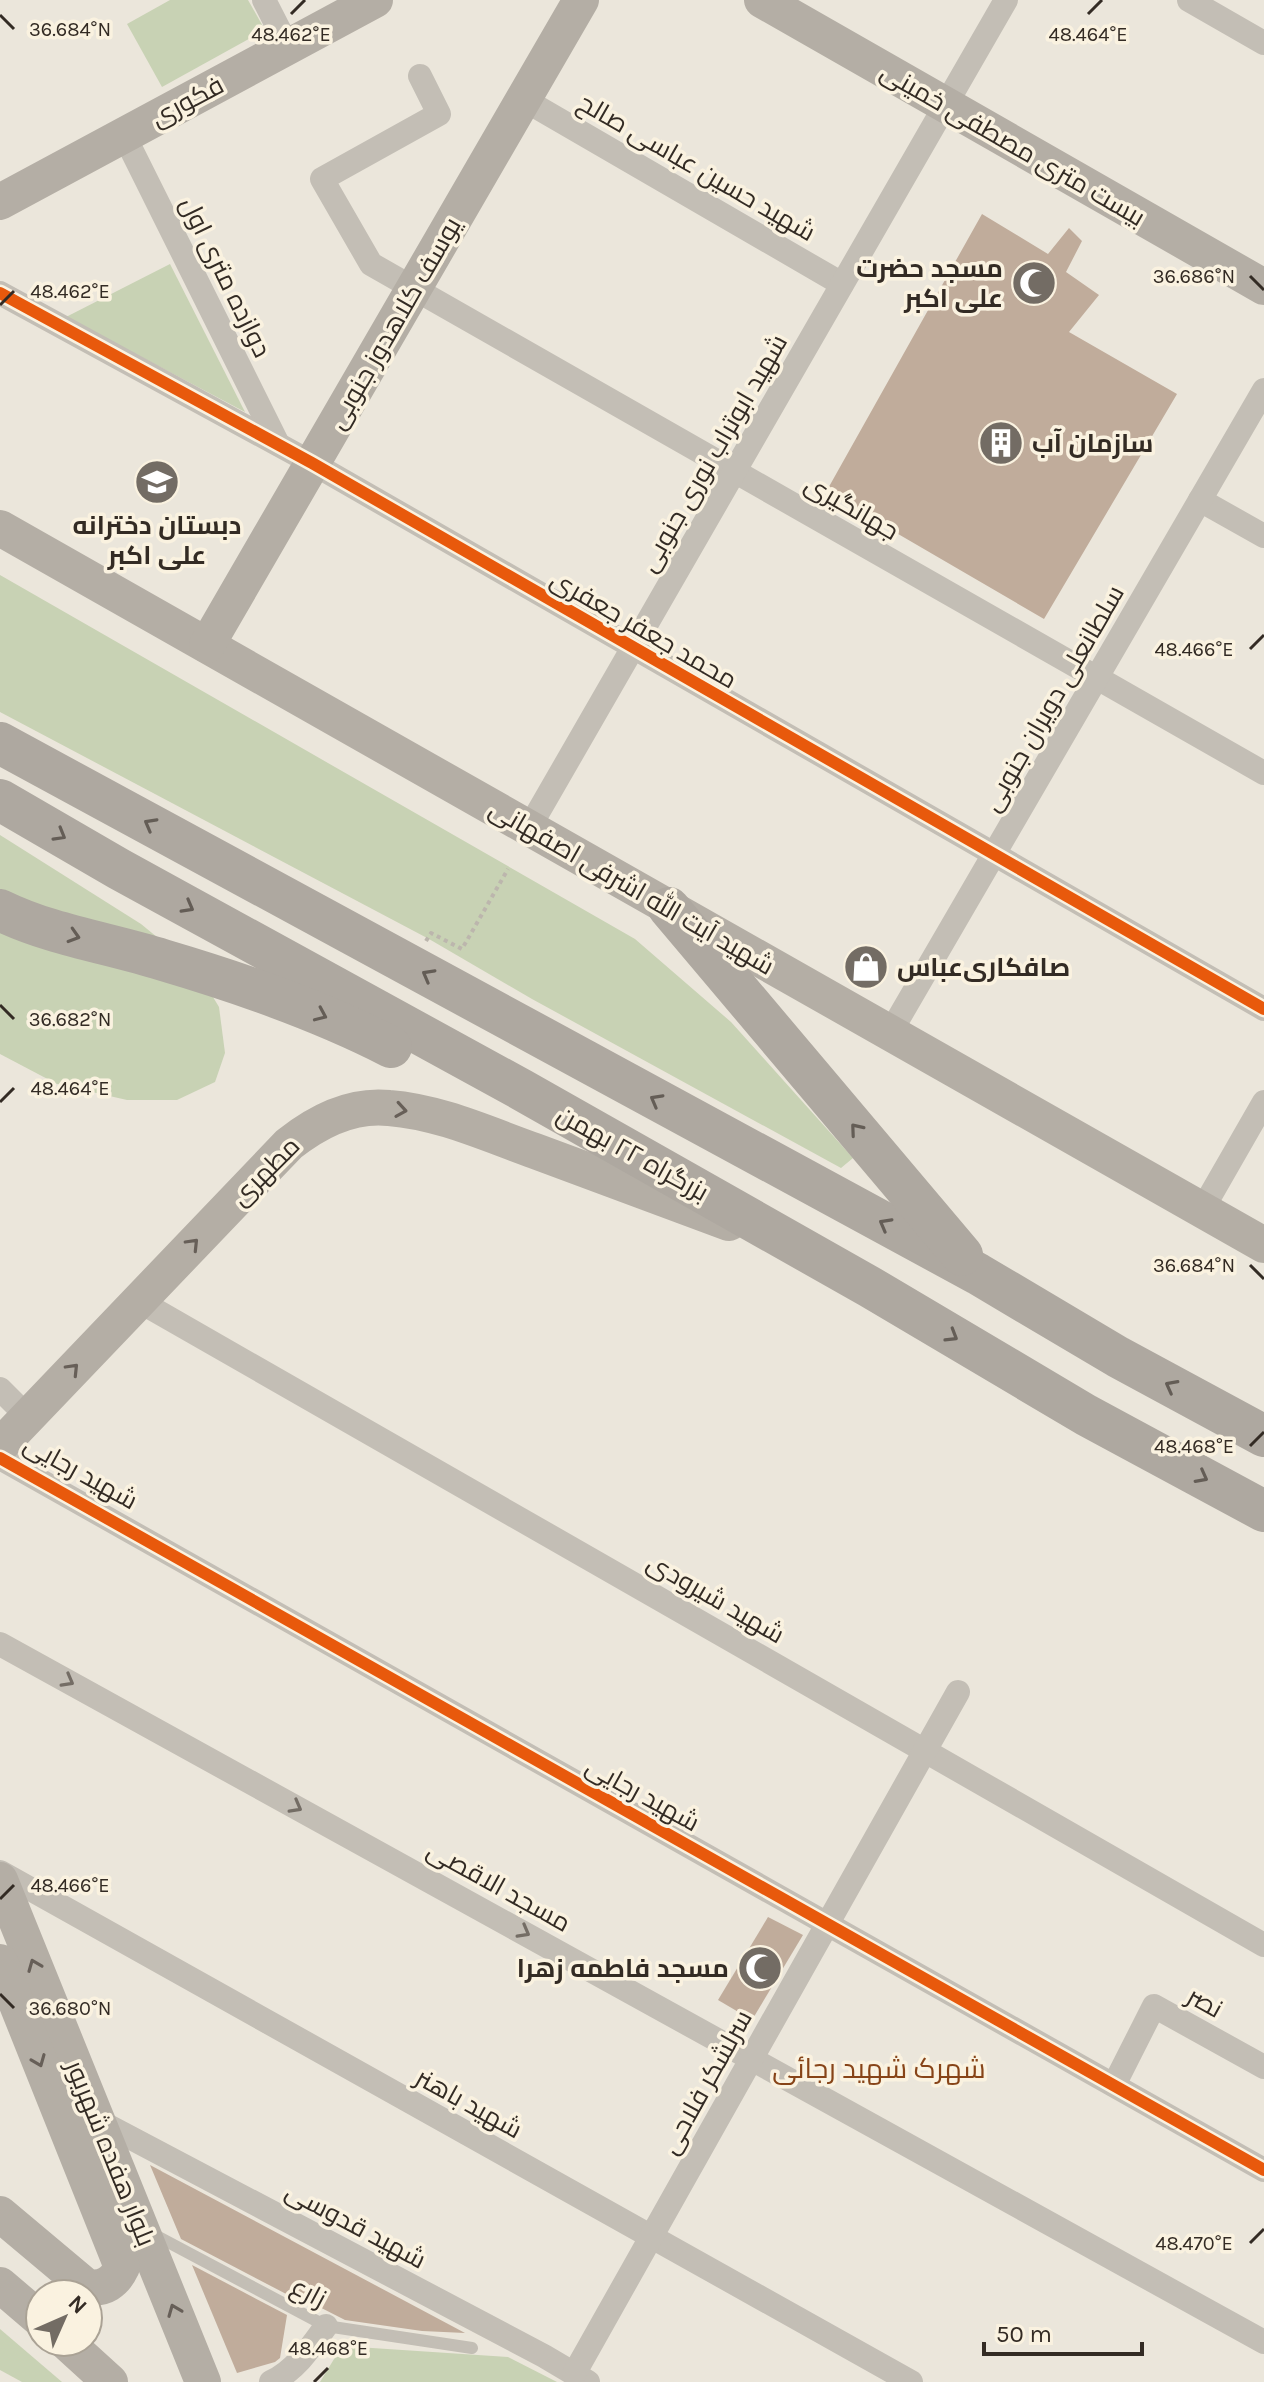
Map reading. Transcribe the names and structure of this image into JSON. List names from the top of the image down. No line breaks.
{"streets":{"highway":["بزرگراه ۲۲ بهمن"],"main road":["فکوری","بیست متری مصطفی خمینی","یوسف کلاهدوز جنوبی","شهید آیت الله اشرفی اصفهانی","مطهری","بلوار هفده شهریور"],"street":["شهید حسین عباسی صالح","دوازده متری اول","شهید ابوتراب نوری جنوبی","جهانگیری","محمد جعفر جعفری","سلطانعلی دویران جنوبی","شهید رجایی","شهید شیرودی","مسجد الاقصی","نصر","سرلشکر فلاحی","شهید باهنر","شهید قدوسی"],"lane":["زارع"]},"crossings":[["فکوری","دوازده متری اول"],["بیست متری مصطفی خمینی","شهید ابوتراب نوری جنوبی"],["شهید حسین عباسی صالح","یوسف کلاهدوز جنوبی"],["شهید حسین عباسی صالح","شهید ابوتراب نوری جنوبی"],["دوازده متری اول","محمد جعفر جعفری"],["یوسف کلاهدوز جنوبی","جهانگیری"],["یوسف کلاهدوز جنوبی","محمد جعفر جعفری"],["یوسف کلاهدوز جنوبی","شهید آیت الله اشرفی اصفهانی"],["شهید ابوتراب نوری جنوبی","جهانگیری"],["شهید ابوتراب نوری جنوبی","محمد جعفر جعفری"],["شهید ابوتراب نوری جنوبی","شهید آیت الله اشرفی اصفهانی"],["جهانگیری","سلطانعلی دویران جنوبی"],["محمد جعفر جعفری","سلطانعلی دویران جنوبی"],["سلطانعلی دویران جنوبی","شهید آیت الله اشرفی اصفهانی"],["مطهری","شهید شیرودی"],["شهید رجایی","نصر"],["شهید رجایی","سرلشکر فلاحی"],["شهید شیرودی","سرلشکر فلاحی"],["مسجد الاقصی","سرلشکر فلاحی"],["سرلشکر فلاحی","شهید باهنر"],["سرلشکر فلاحی","شهید قدوسی"],["بلوار هفده شهریور","شهید قدوسی"],["بلوار هفده شهریور","زارع"]],"one_way":["مطهری","مسجد الاقصی"],"districts":["شهرک شهید رجائی"],"places":{"mosque":["مسجد حضرت علی اکبر","مسجد فاطمه زهرا"],"building":["سازمان آب"],"school or university":["دبستان دخترانه علی اکبر"],"shop":["صافکاری‌عباس"]},"scale_bar":"50 m","north":"top right","coordinates":["36.684°N","48.462°E","48.464°E","36.686°N","48.466°E","36.682°N","48.468°E","36.680°N","48.470°E"]}
